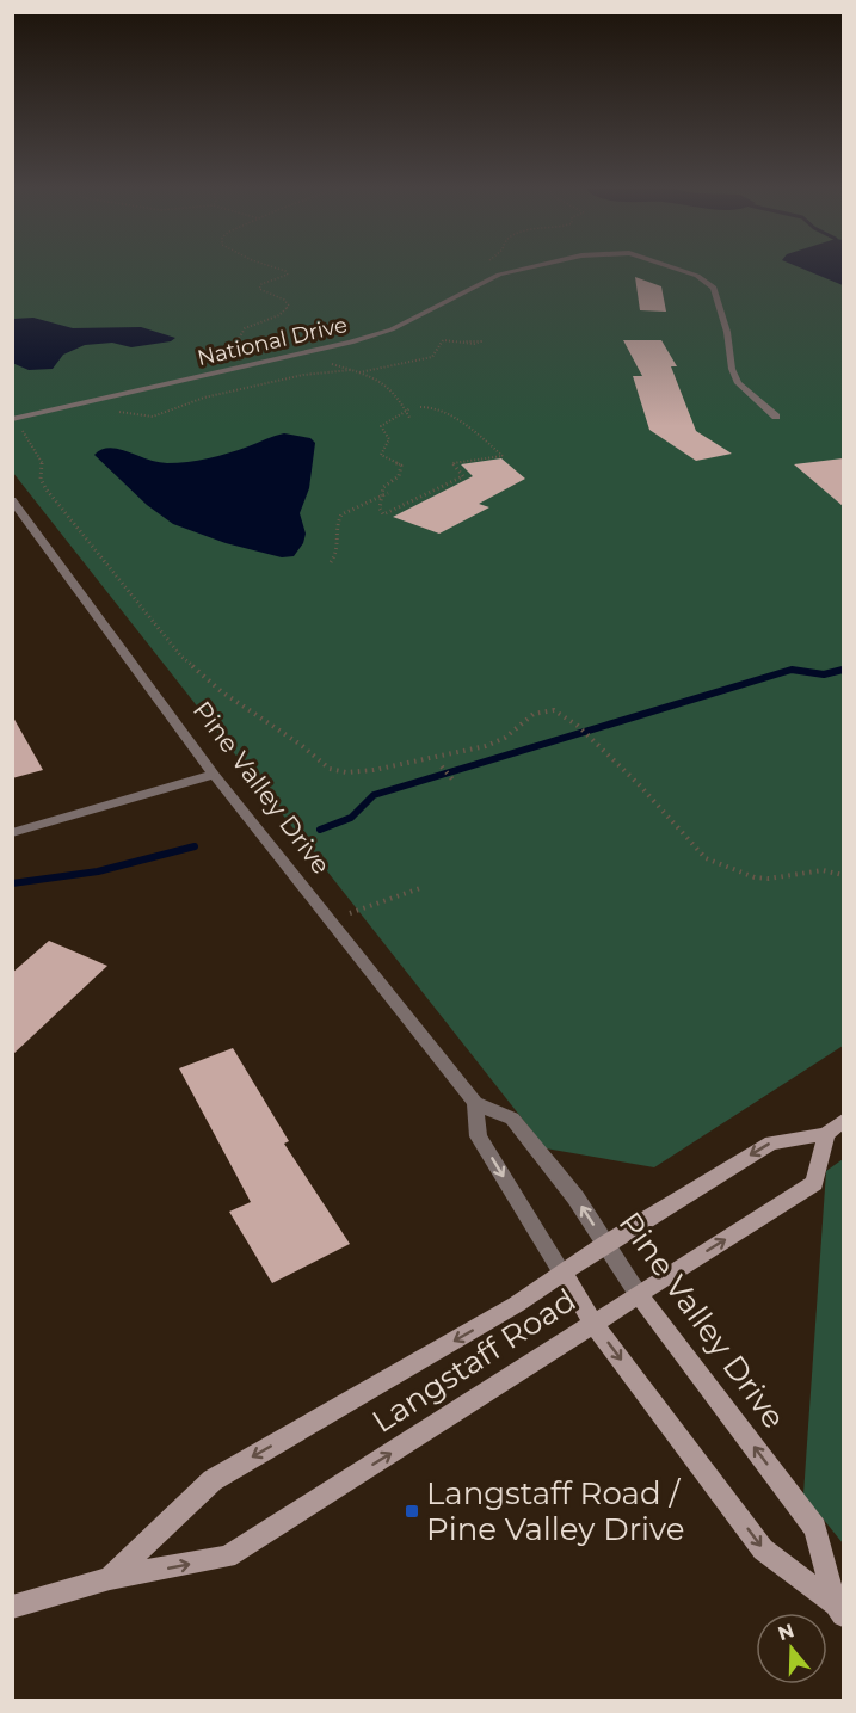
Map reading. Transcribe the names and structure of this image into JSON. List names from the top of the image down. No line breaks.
{"streets":{"main road":["Pine Valley Drive","Langstaff Road"],"street":["National Drive"]},"crossings":[["Pine Valley Drive","Langstaff Road"]],"places":{"transit":["Langstaff Road / Pine Valley Drive"]},"north":"top"}
